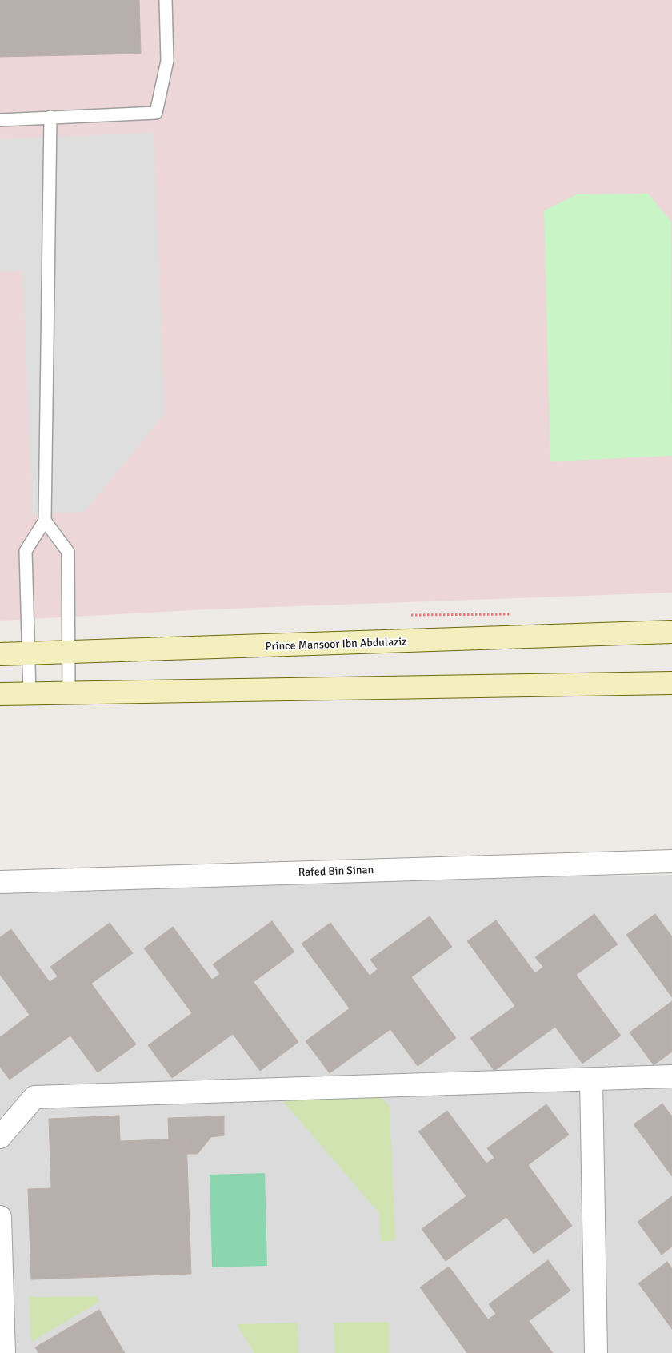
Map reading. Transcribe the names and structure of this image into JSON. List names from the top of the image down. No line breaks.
{"streets":{"street":["Prince Mansoor Ibn Abdulaziz","Rafed Bin Sinan"]}}
